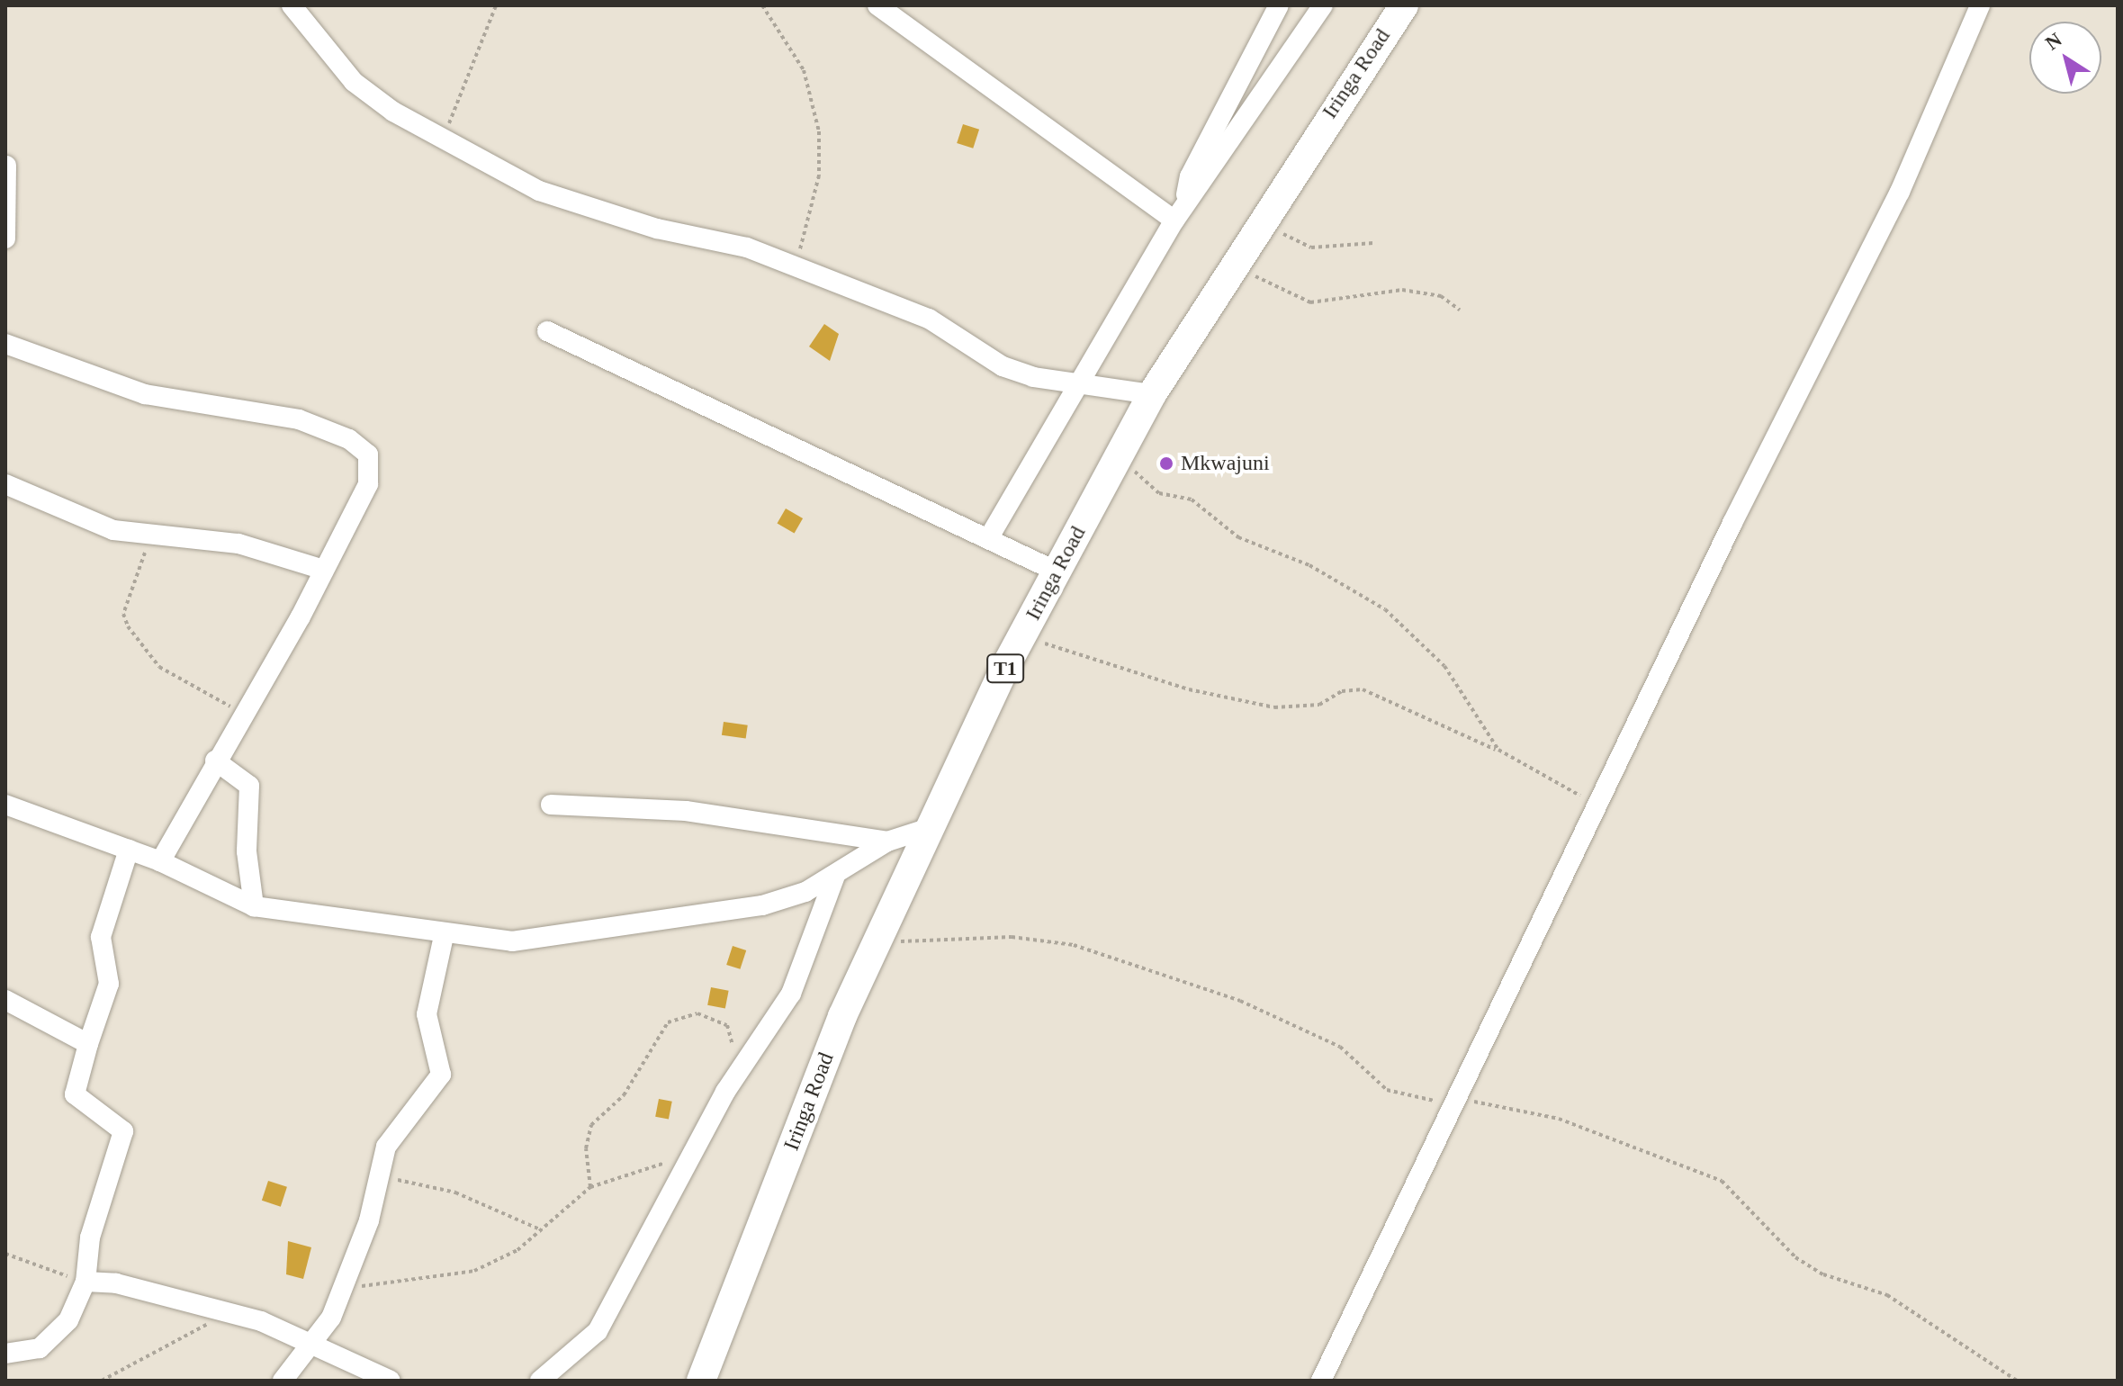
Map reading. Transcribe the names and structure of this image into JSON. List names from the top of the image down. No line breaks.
{"streets":{"highway":["Iringa Road","T1"]},"places":["Mkwajuni"],"north":"top left"}
